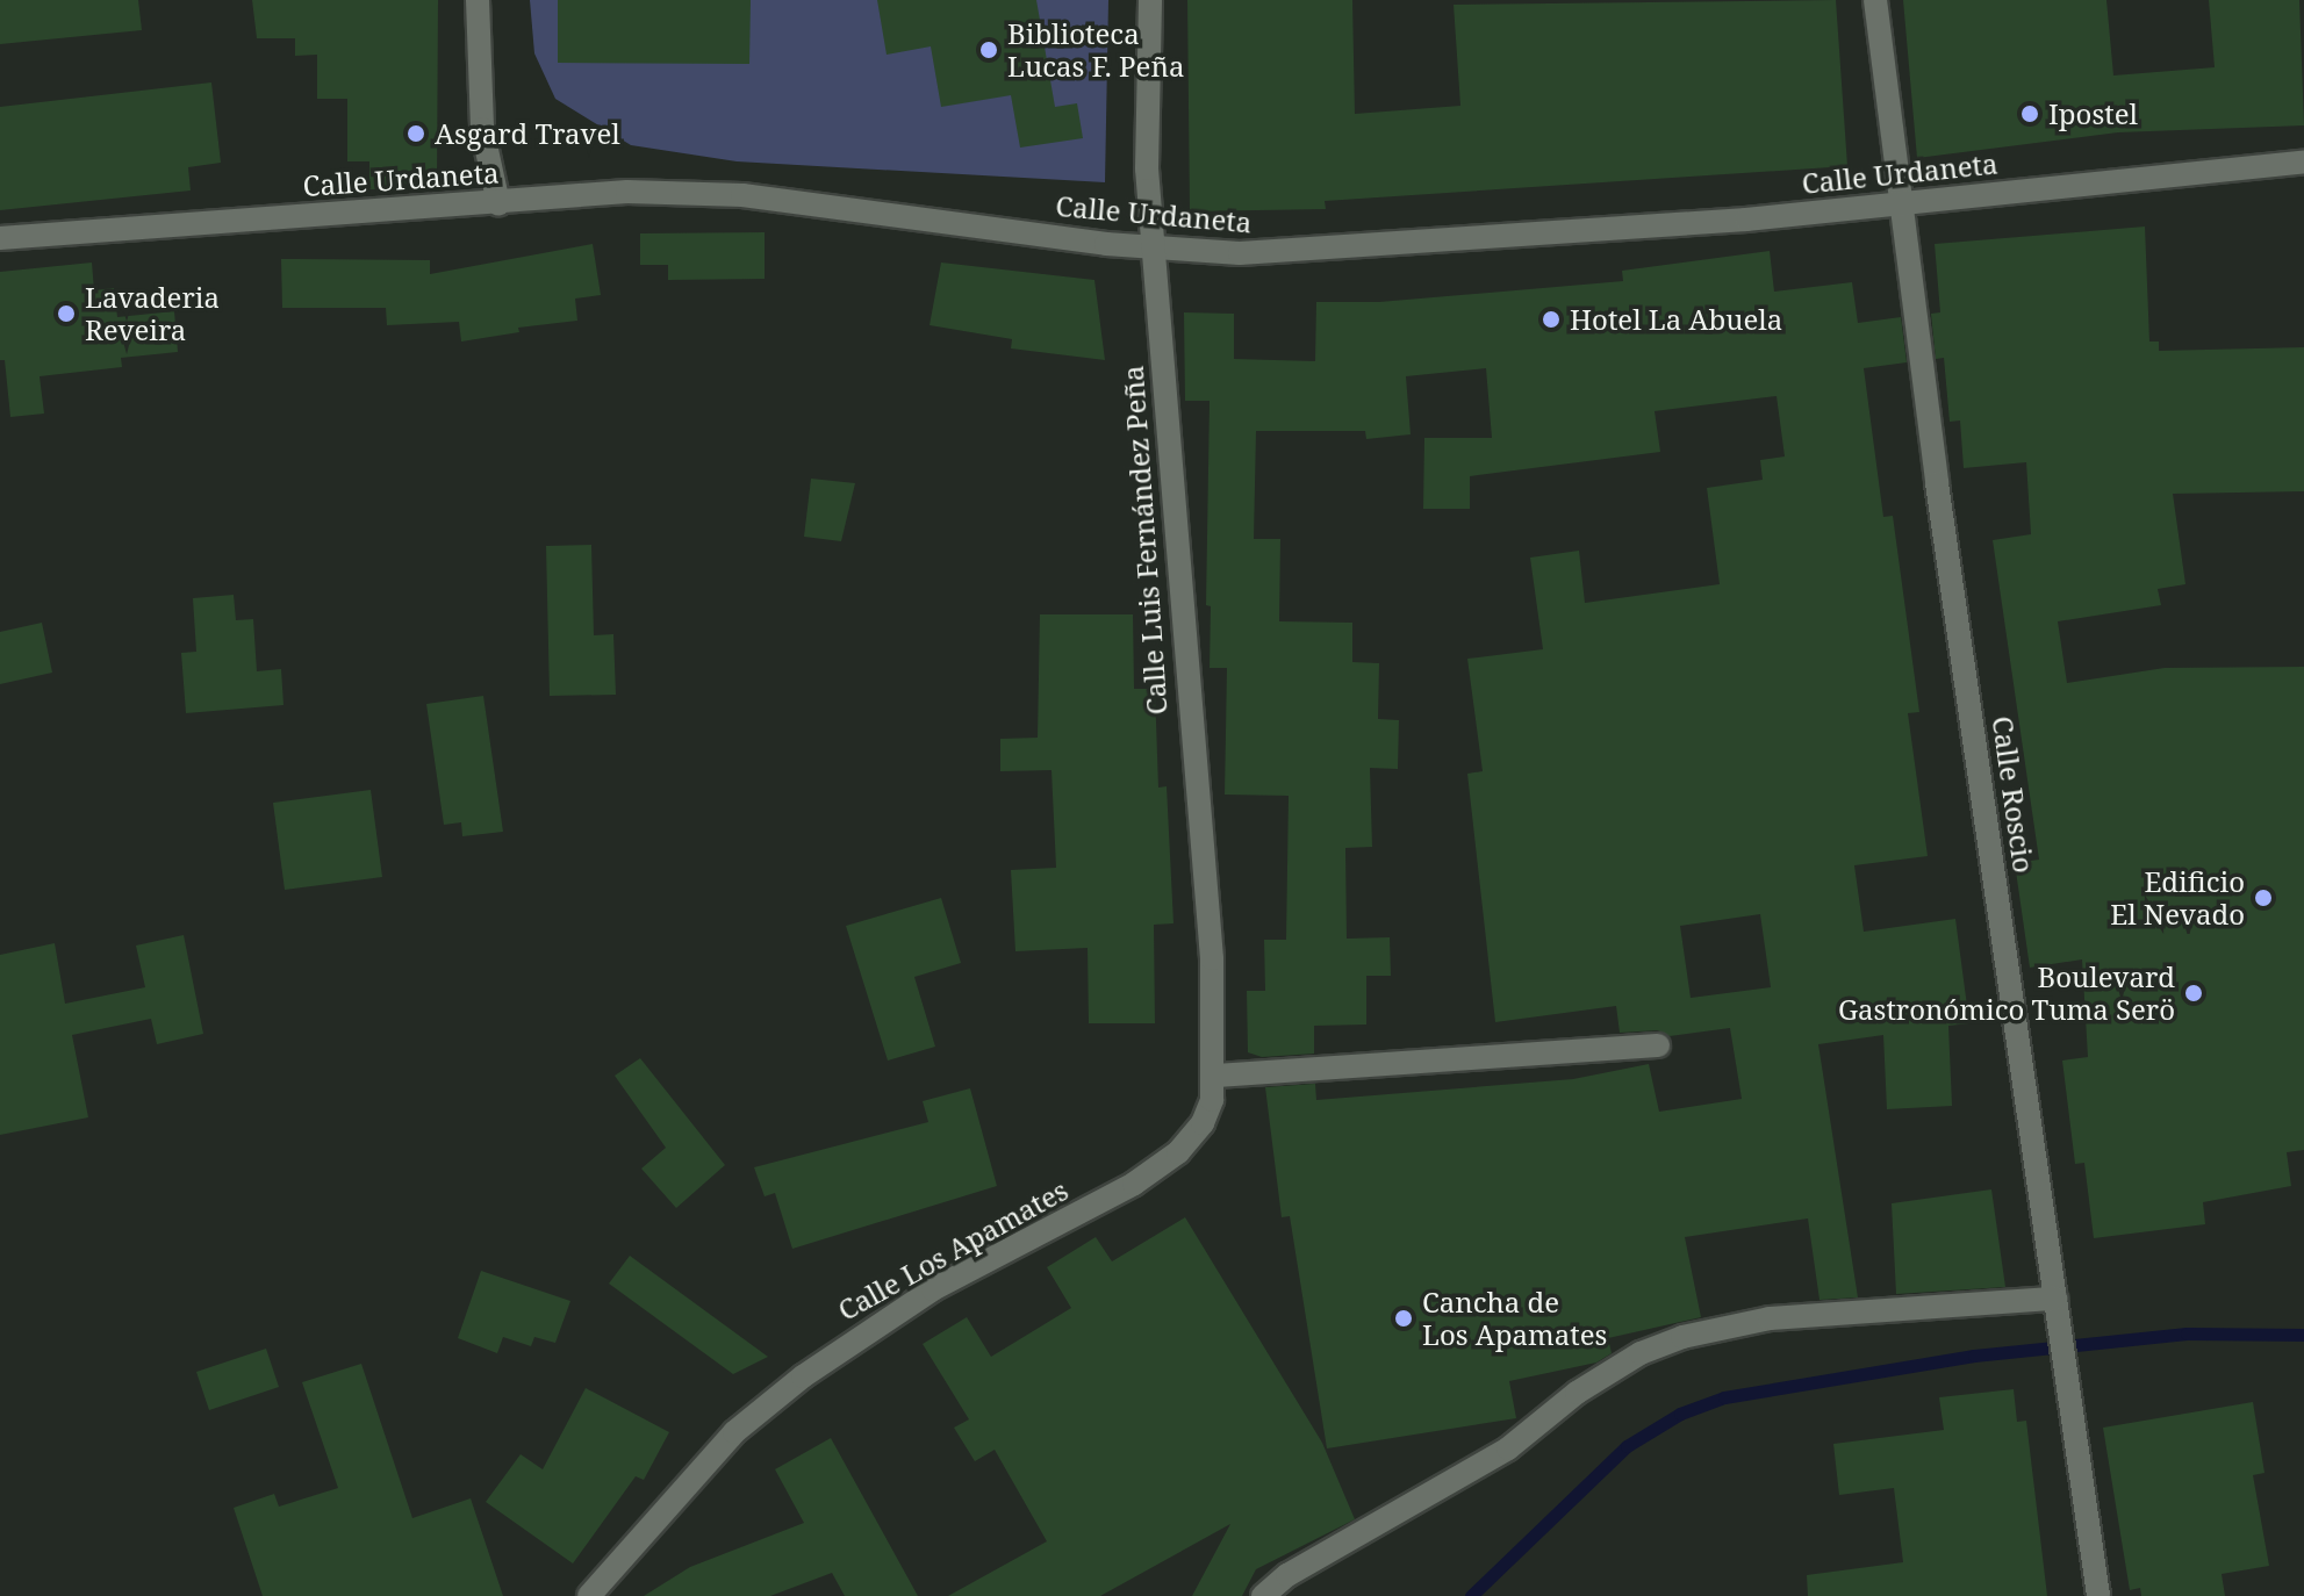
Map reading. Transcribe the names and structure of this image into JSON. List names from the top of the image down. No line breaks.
{"streets":{"street":["Calle Urdaneta","Calle Luis Fernández Peña","Calle Roscio","Calle Los Apamates"]},"crossings":[["Calle Urdaneta","Calle Luis Fernández Peña"],["Calle Urdaneta","Calle Roscio"],["Calle Luis Fernández Peña","Calle Los Apamates"]],"places":["Biblioteca Lucas F. Peña","Ipostel","Asgard Travel","Lavaderia Reveira","Hotel La Abuela","Edificio El Nevado","Boulevard Gastronómico Tuma Serö","Cancha de Los Apamates"]}
